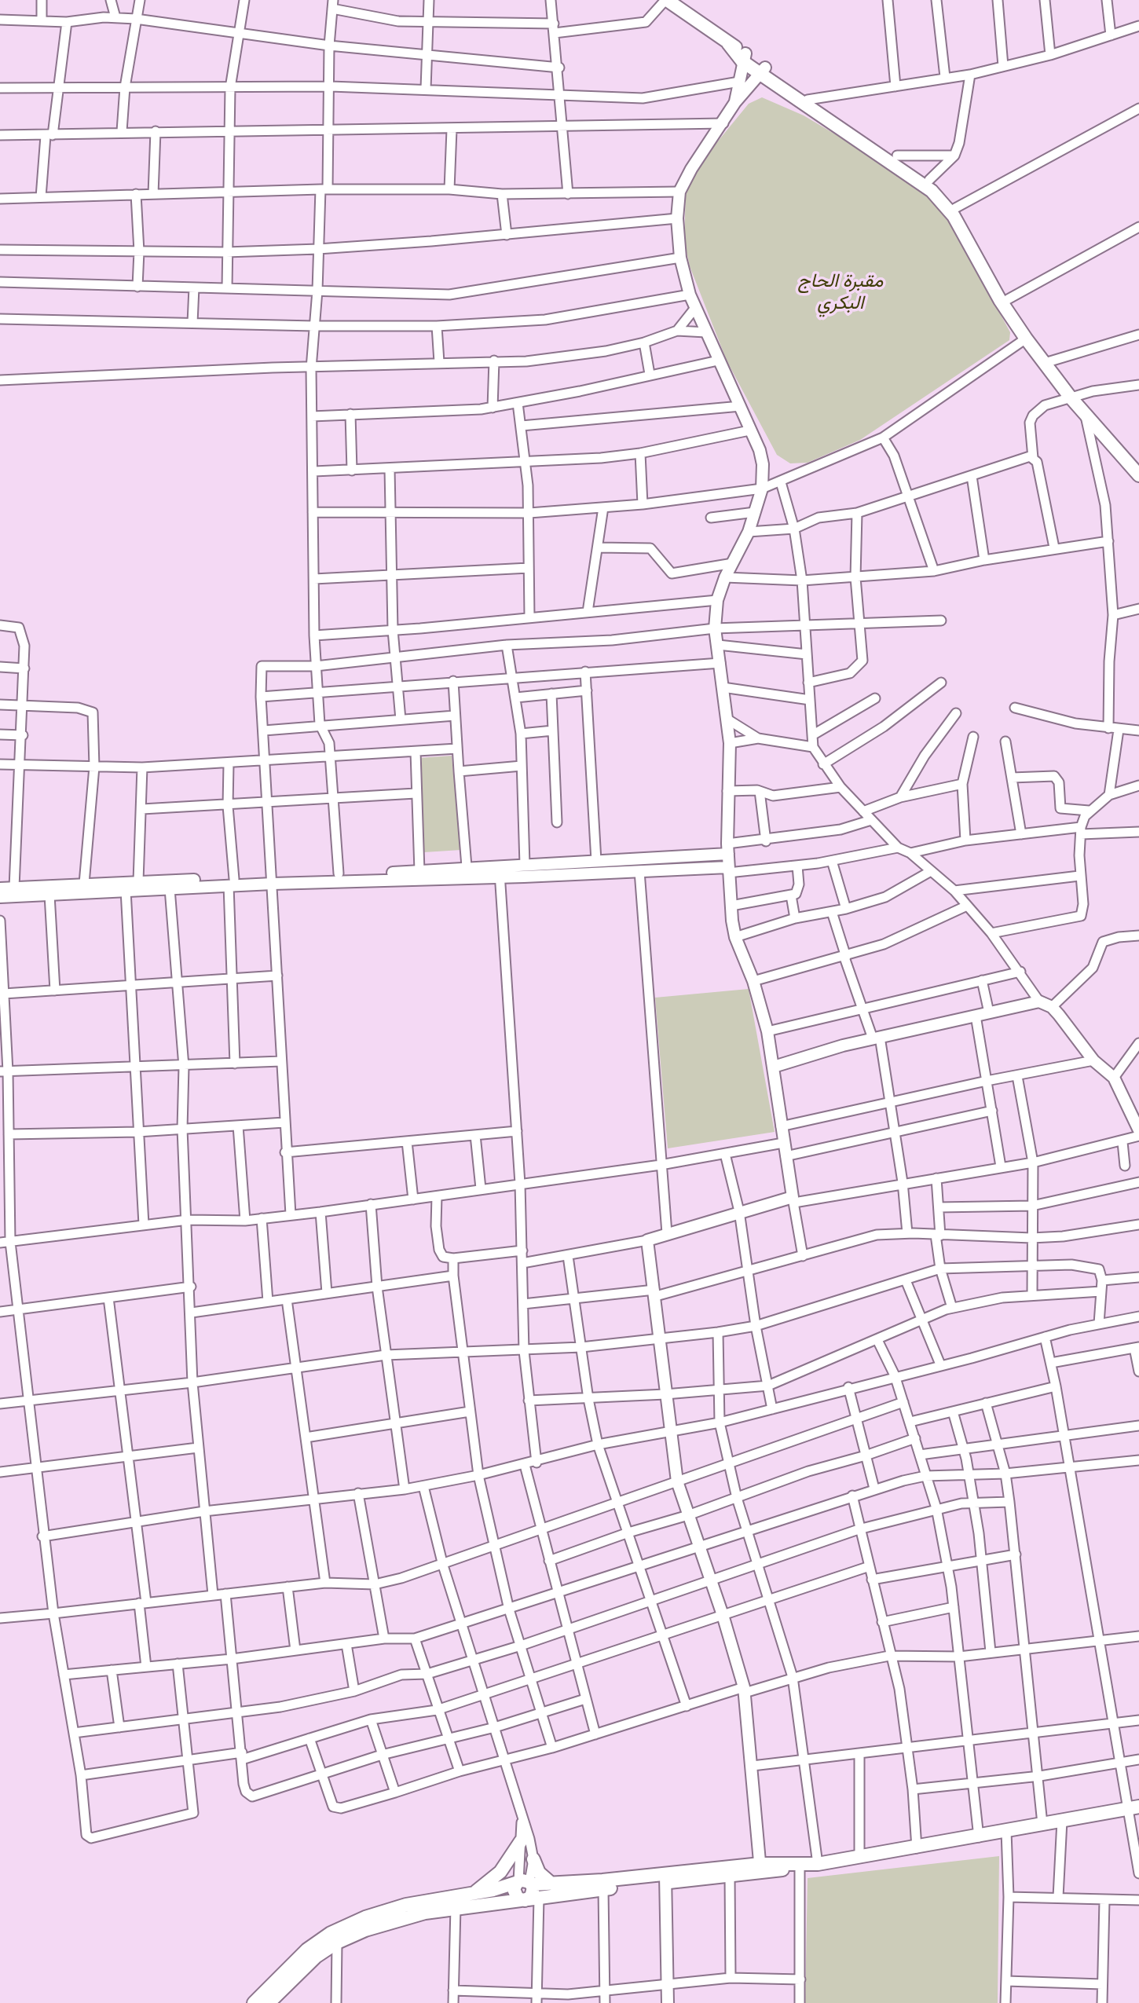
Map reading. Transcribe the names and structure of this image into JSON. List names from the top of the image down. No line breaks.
{"parks":["مقبرة الحاج البكري"]}
